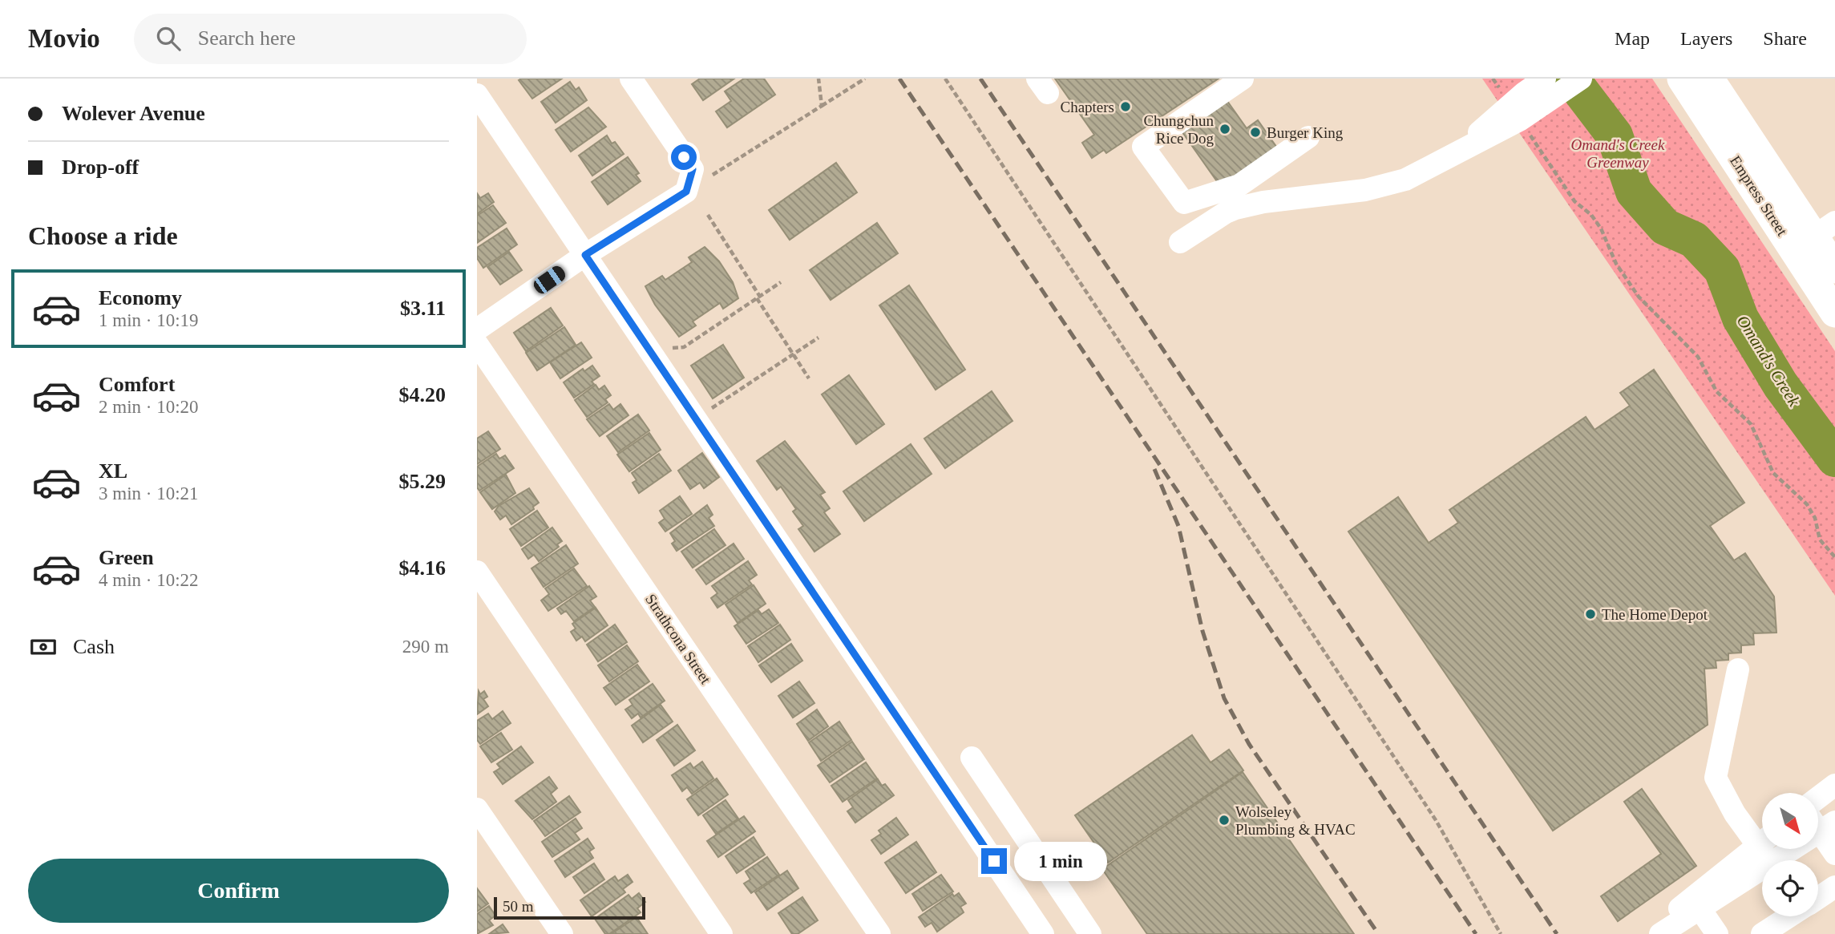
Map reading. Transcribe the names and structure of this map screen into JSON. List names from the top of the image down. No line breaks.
{"streets":{"main road":["Empress Street"],"street":["Strathcona Street"]},"water":["Omand's Creek"],"parks":["Omand's Creek Greenway"],"places":["Chapters","Chungchun Rice Dog","Burger King","The Home Depot","Wolseley Plumbing & HVAC"],"scale_bar":"50 m","north":"bottom right","page":{"header":"Movio","search":"Search here","nav":["Map","Layers","Share"],"banner":["Wolever Avenue","Drop-off"],"heading":"Choose a ride","list":[{"name":"Economy","note":"1 min · 10:19","value":"$3.11"},{"name":"Comfort","note":"2 min · 10:20","value":"$4.20"},{"name":"XL","note":"3 min · 10:21","value":"$5.29"},{"name":"Green","note":"4 min · 10:22","value":"$4.16"}],"pay":["Cash","290 m"],"bubble":"1 min","buttons":"Confirm","scale":"50 m"}}
